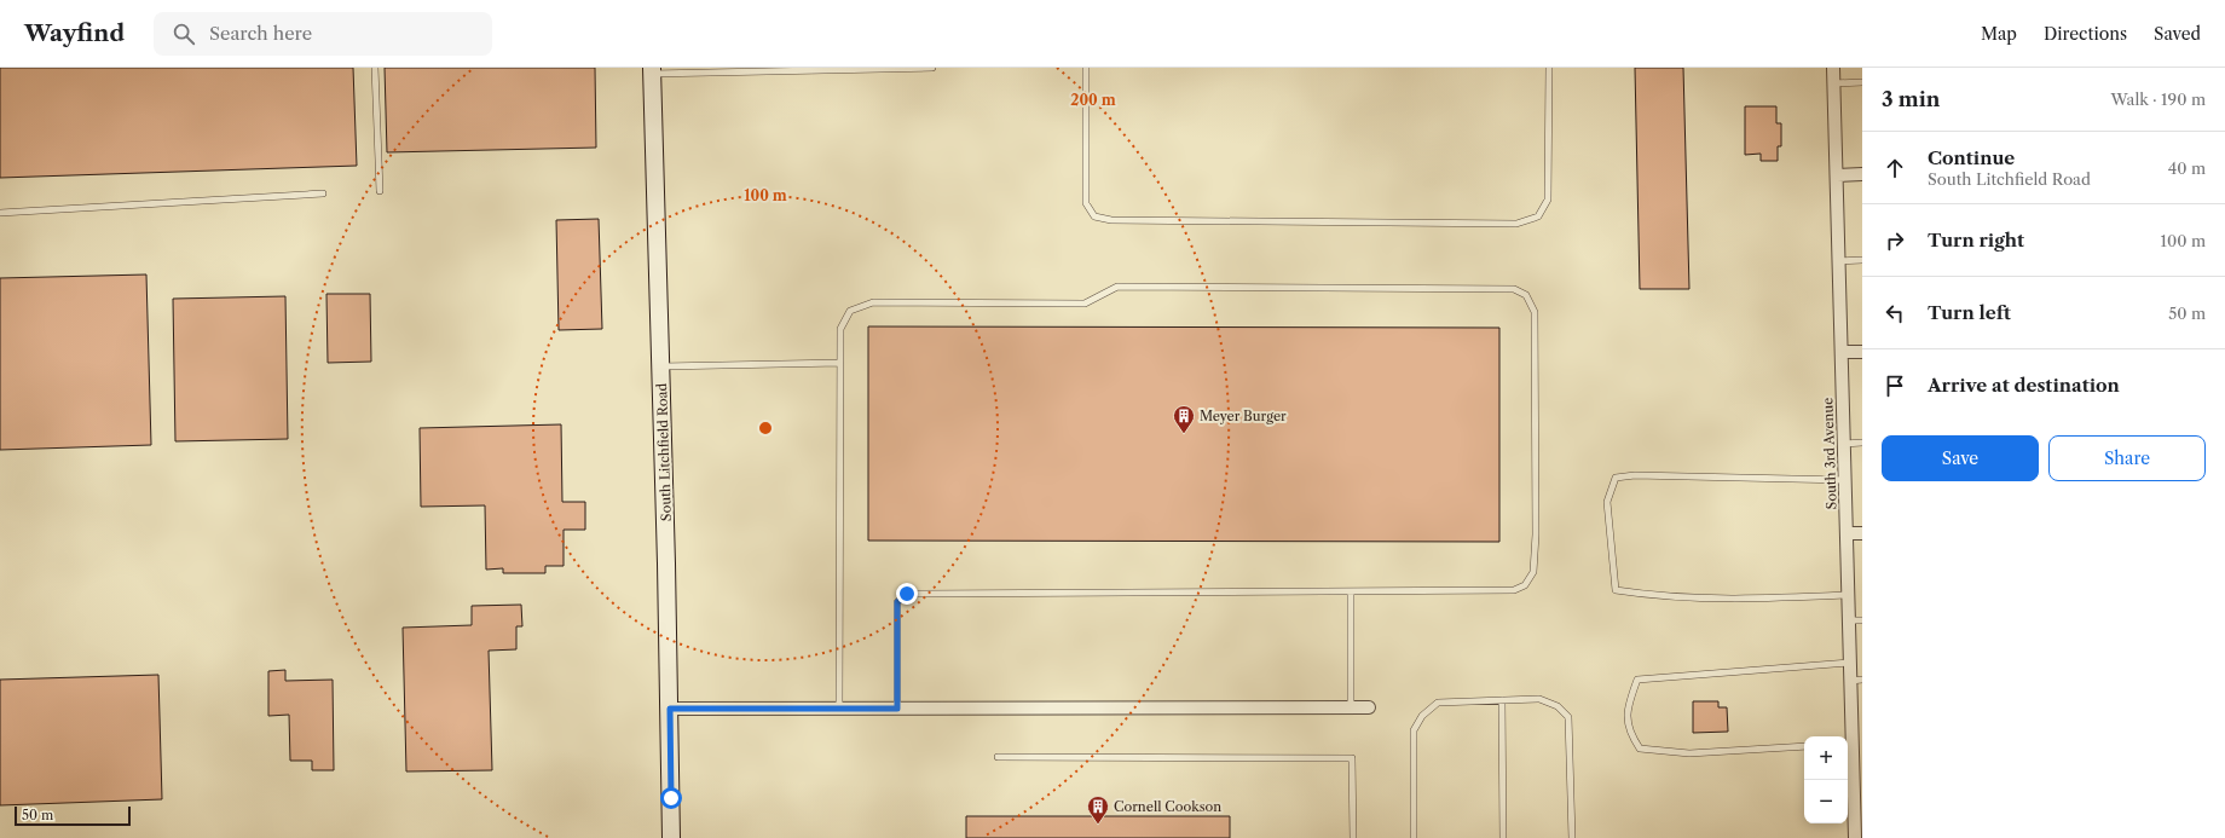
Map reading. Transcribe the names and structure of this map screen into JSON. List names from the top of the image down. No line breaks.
{"streets":{"main road":["South Litchfield Road"],"street":["South 3rd Avenue"]},"places":{"building":["Meyer Burger","Cornell Cookson"]},"scale_bar":"50 m","page":{"header":"Wayfind","search":"Search here","nav":["Map","Directions","Saved"],"heading":["3 min","Walk · 190 m"],"list":[["Continue","South Litchfield Road","40 m"],["Turn right","100 m"],["Turn left","50 m"],"Arrive at destination"],"buttons":["Save","Share"],"map_buttons":["+","−"],"scale":"50 m"},"rings":["200 m","100 m"]}
